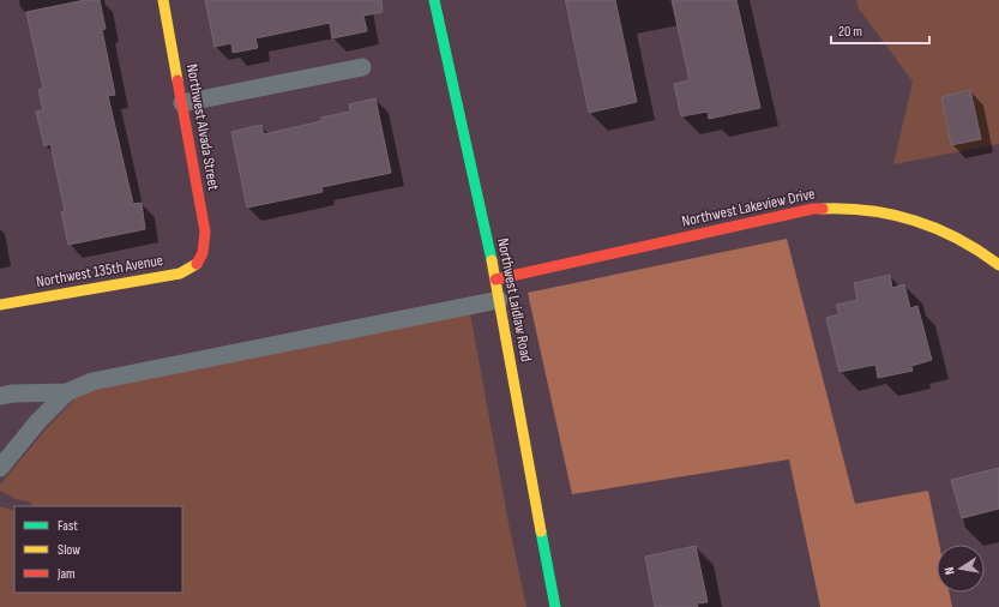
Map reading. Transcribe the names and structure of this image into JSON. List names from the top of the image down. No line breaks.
{"streets":{"street":["Northwest Alvada Street","Northwest Lakeview Drive","Northwest 135th Avenue","Northwest Laidlaw Road"]},"crossings":[["Northwest Alvada Street","Northwest 135th Avenue"],["Northwest Lakeview Drive","Northwest Laidlaw Road"]],"legend":["Fast","Slow","Jam"],"scale_bar":"20 m","north":"left"}
